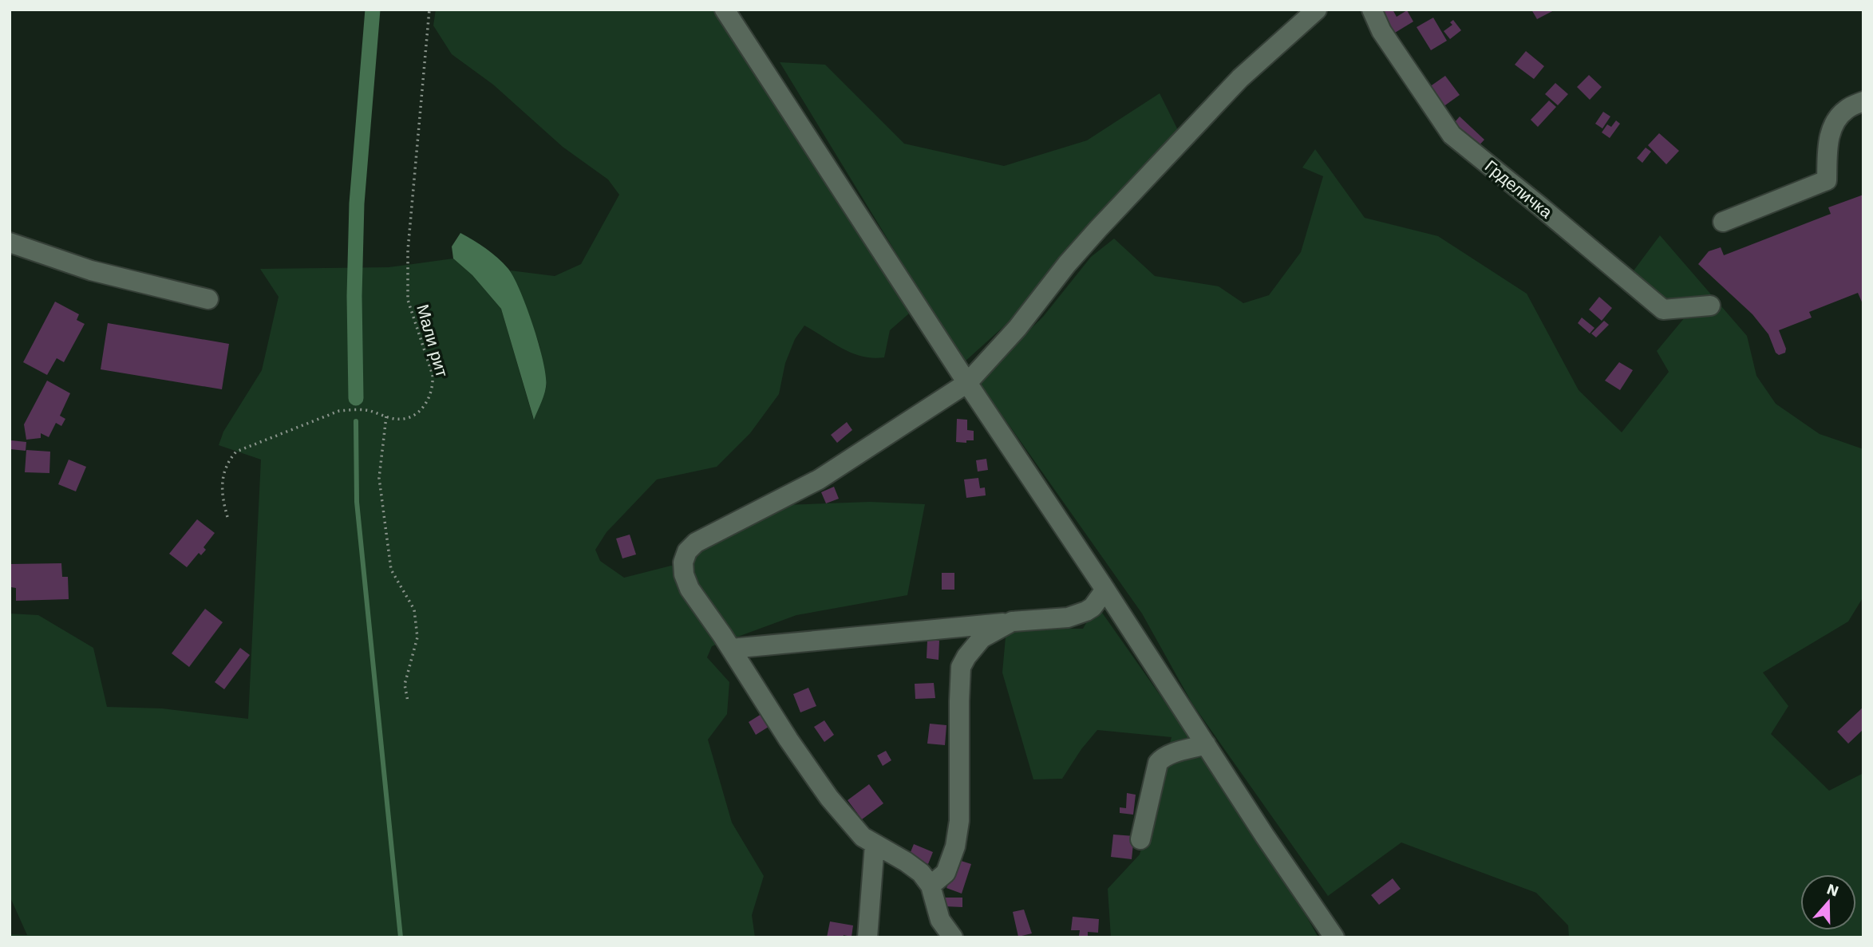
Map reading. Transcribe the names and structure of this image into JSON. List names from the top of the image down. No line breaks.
{"streets":{"lane":["Грделичка"],"path":["Мали рит"]},"north":"top"}
